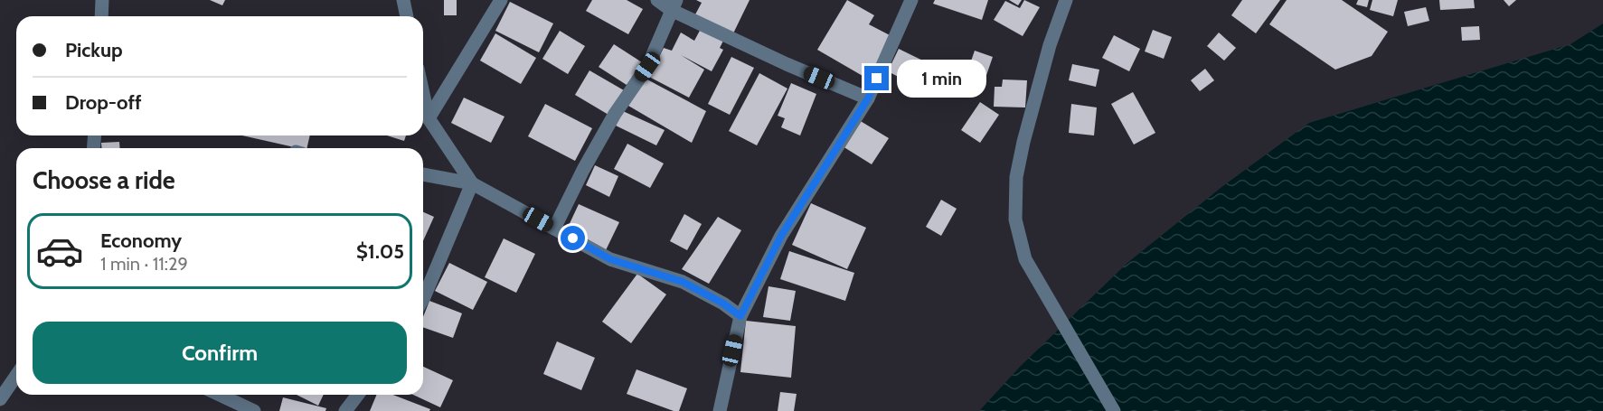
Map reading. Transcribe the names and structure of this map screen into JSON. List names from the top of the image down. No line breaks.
{"page":{"banner":["Pickup","Drop-off"],"bubble":"1 min","heading":"Choose a ride","list":[{"name":"Economy","note":"1 min · 11:29","value":"$1.05"}],"buttons":"Confirm"}}
